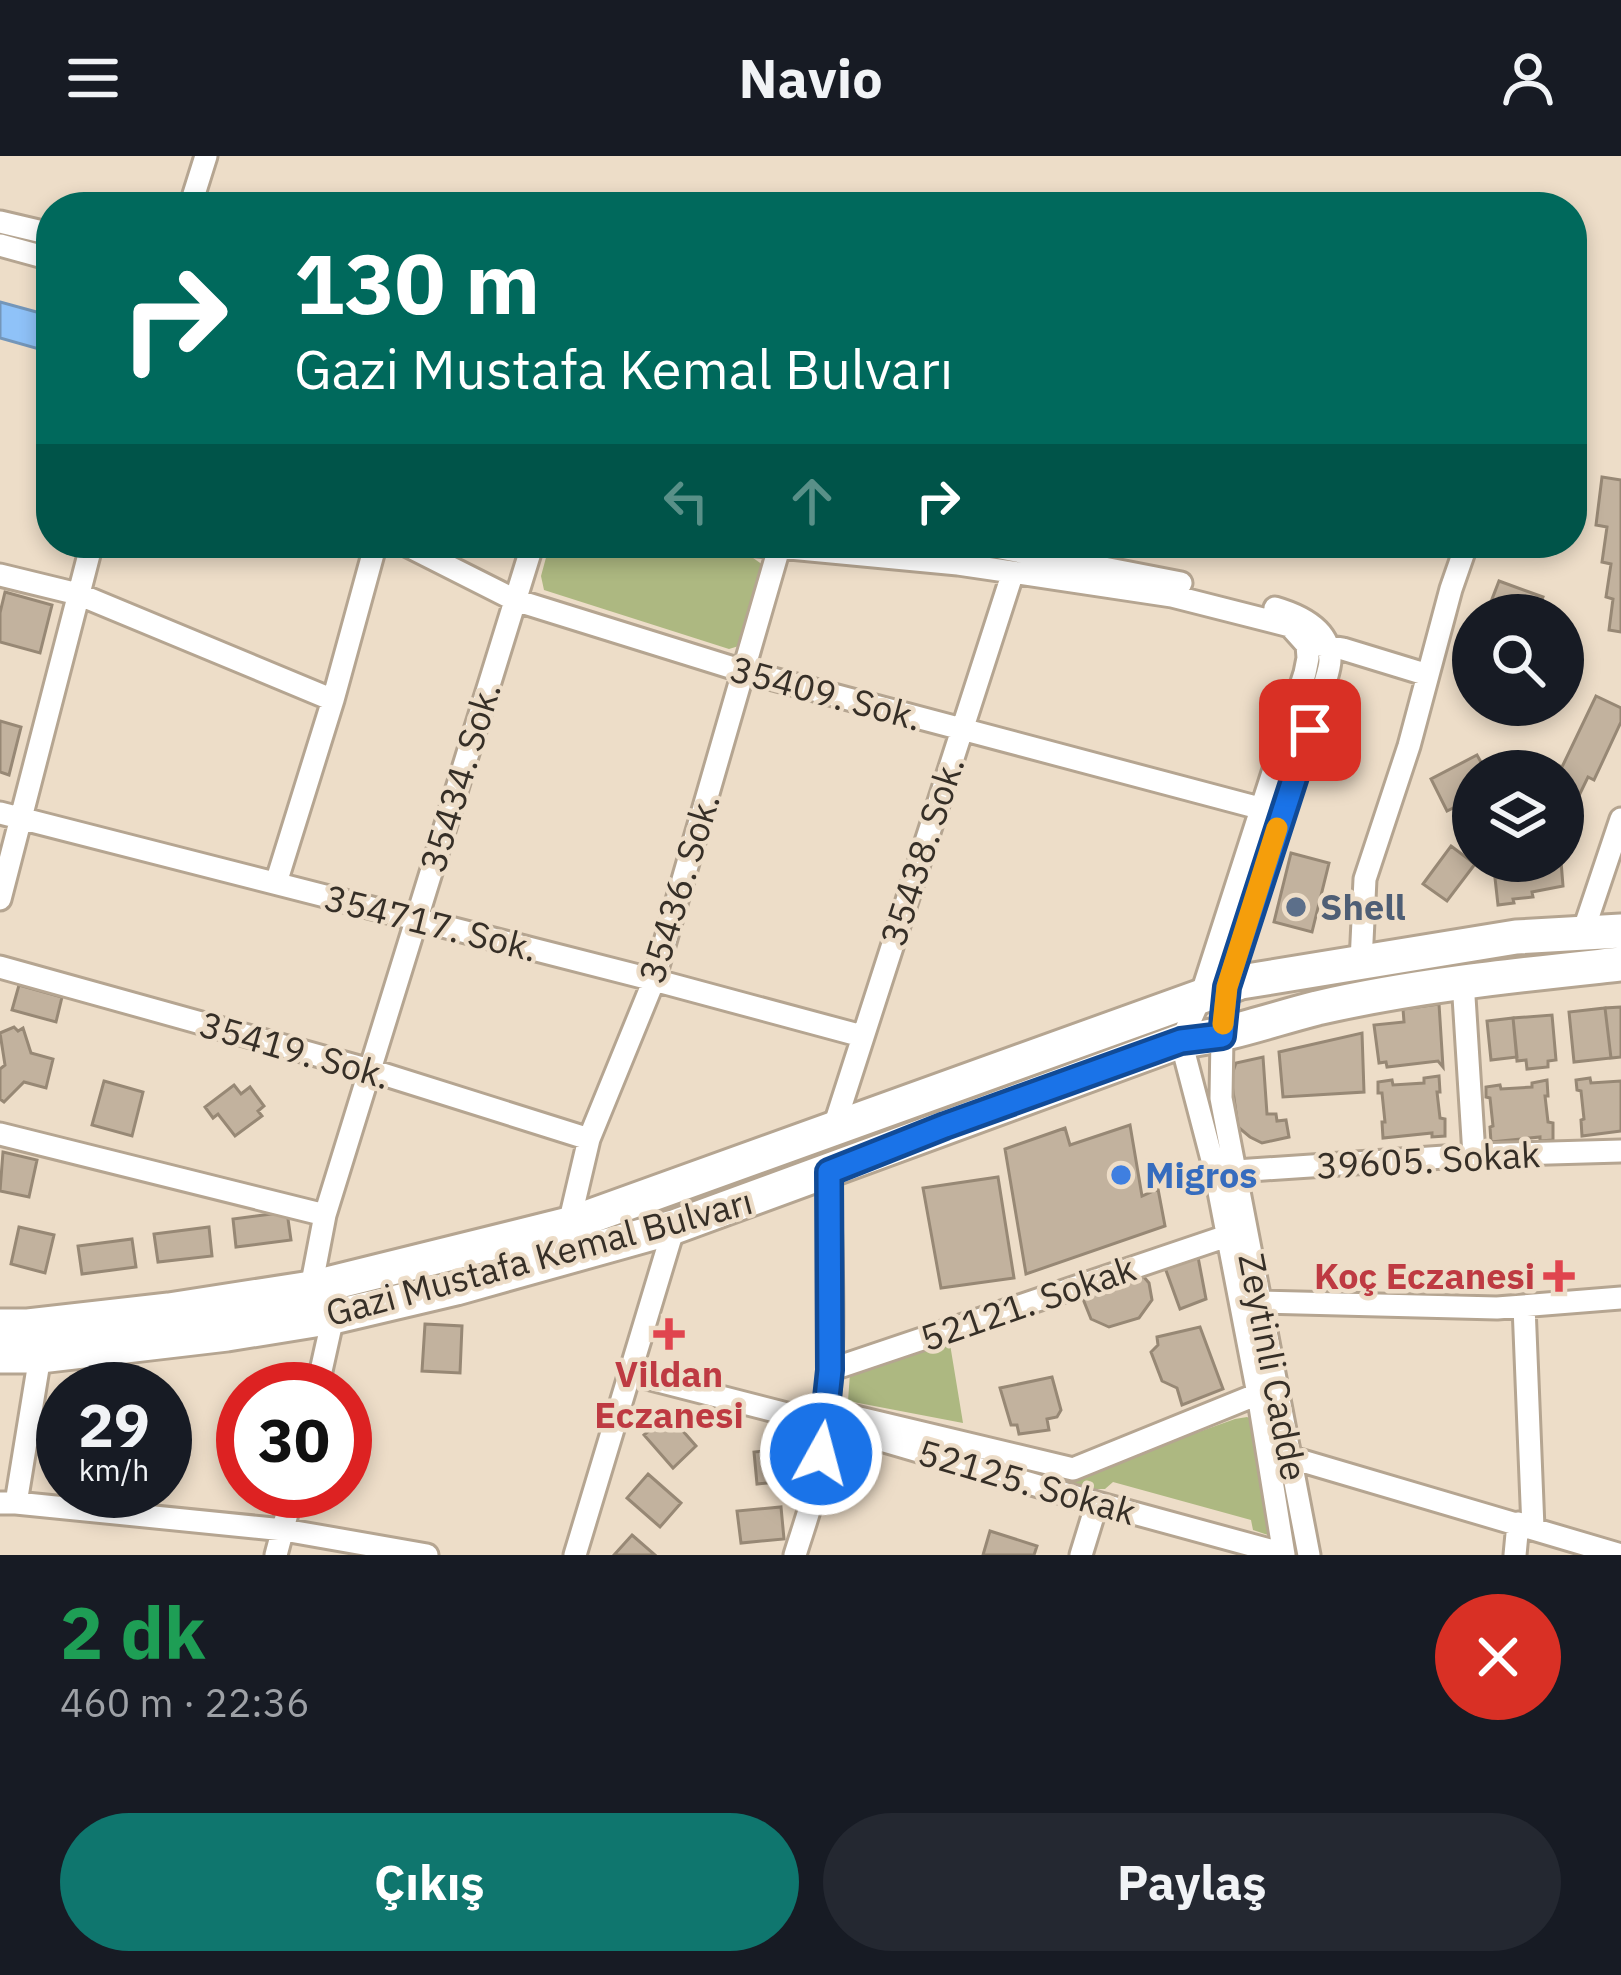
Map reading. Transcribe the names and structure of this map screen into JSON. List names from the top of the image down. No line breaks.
{"streets":{"highway":["Gazi Mustafa Kemal Bulvarı"],"street":["35409. Sok.","35434. Sok.","35438. Sok.","35436. Sok.","354717. Sok.","35419. Sok.","39605. Sokak","52121. Sokak","Zeytinli Cadde","52125. Sokak"]},"crossings":[["35409. Sok.","35434. Sok."],["35409. Sok.","35438. Sok."],["35409. Sok.","35436. Sok."],["35434. Sok.","354717. Sok."],["35434. Sok.","35419. Sok."],["35434. Sok.","Gazi Mustafa Kemal Bulvarı"],["35438. Sok.","354717. Sok."],["35438. Sok.","Gazi Mustafa Kemal Bulvarı"],["35436. Sok.","354717. Sok."],["35436. Sok.","35419. Sok."],["35436. Sok.","Gazi Mustafa Kemal Bulvarı"],["39605. Sokak","Zeytinli Cadde"],["Gazi Mustafa Kemal Bulvarı","Zeytinli Cadde"],["52121. Sokak","Zeytinli Cadde"],["Zeytinli Cadde","52125. Sokak"]],"places":{"other":["Shell","Migros"],"health":["Koç Eczanesi","Vildan Eczanesi"]},"page":{"header":"Navio","turn":["130 m","Gazi Mustafa Kemal Bulvarı"],"speed":"29 km/h","limit":"30","heading":["2 dk","460 m · 22:36"],"buttons":["Çıkış","Paylaş"]}}
